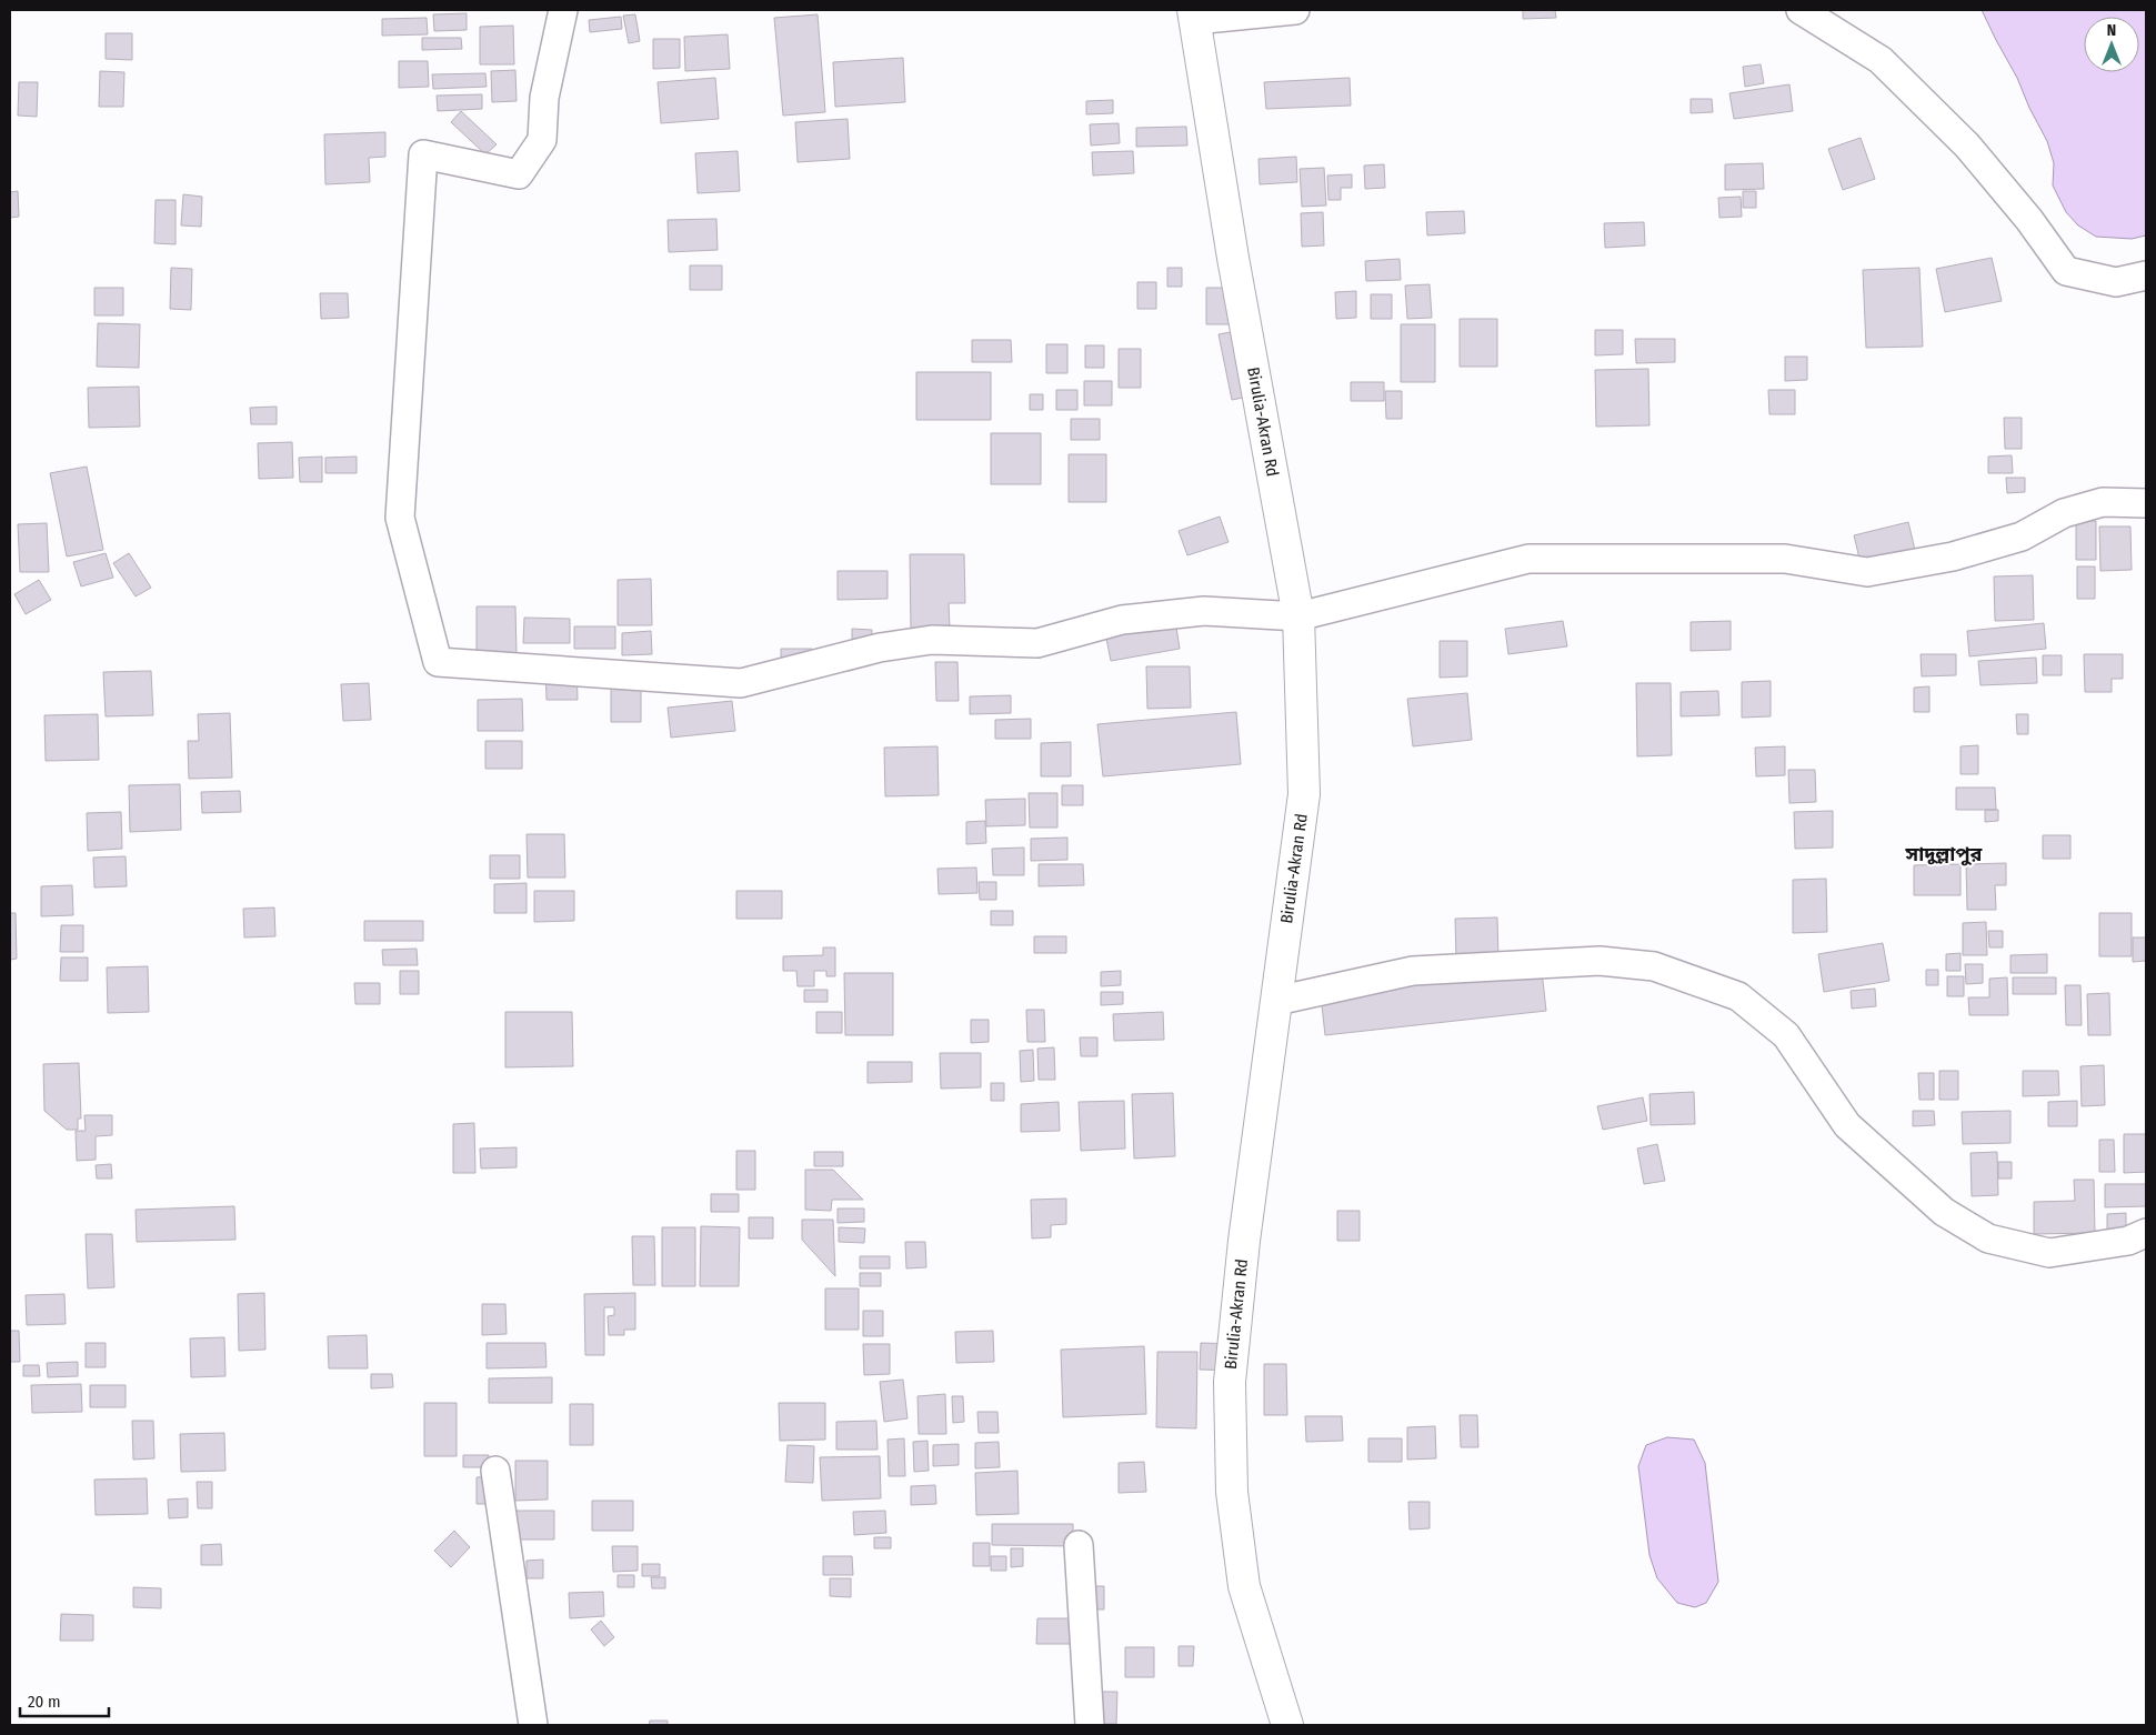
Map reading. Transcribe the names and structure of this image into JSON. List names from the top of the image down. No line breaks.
{"streets":{"street":["Birulia-Akran Rd"]},"districts":["সাদুল্লাপুর"],"scale_bar":"20 m","north":"top"}
